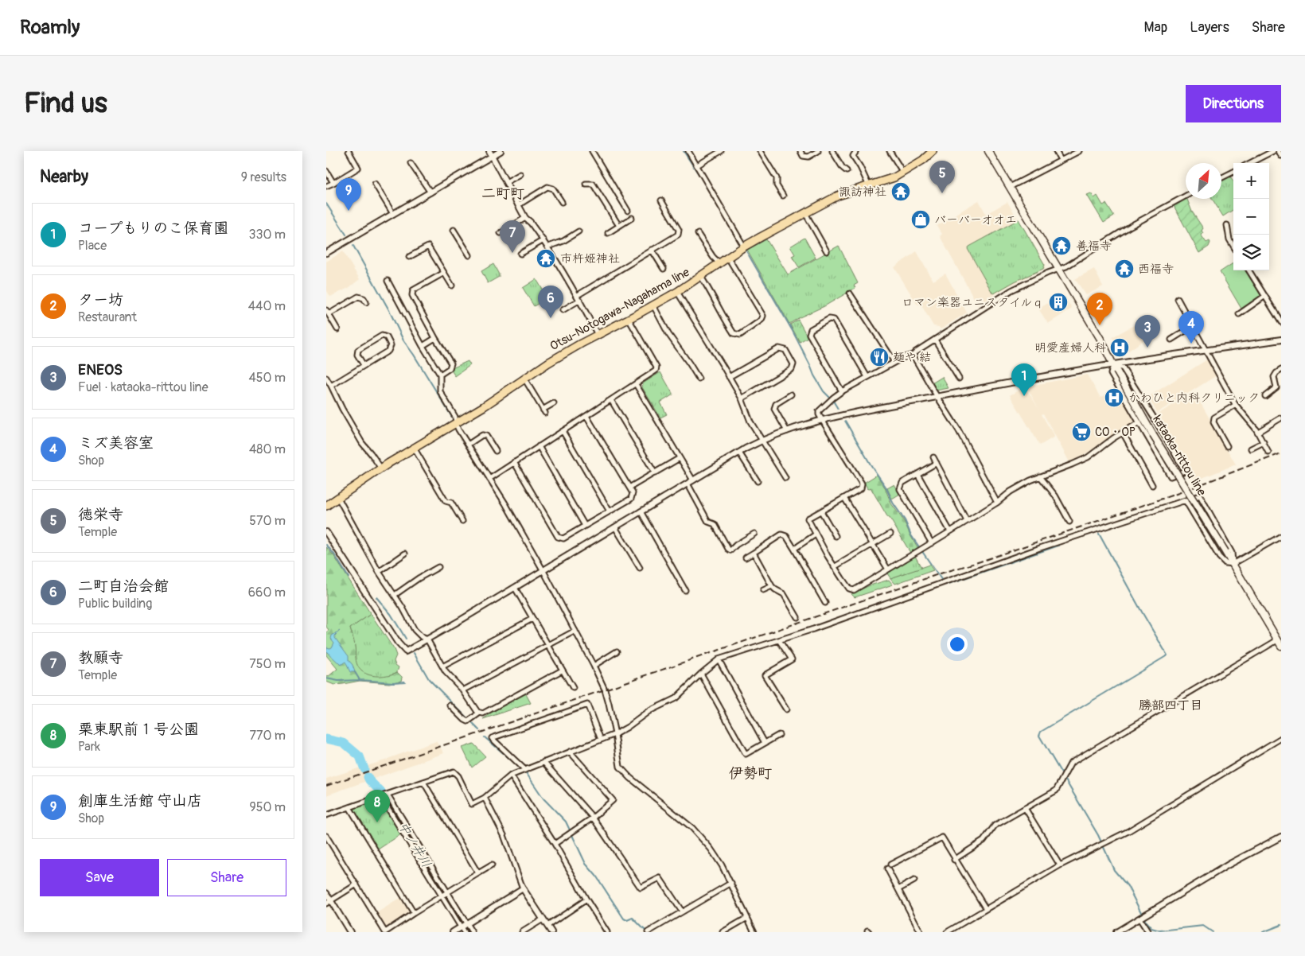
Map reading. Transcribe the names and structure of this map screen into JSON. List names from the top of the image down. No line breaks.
{"streets":{"main road":["Otsu-Notogawa-Nagahama line","kataoka-rittou line"]},"districts":["二町町","勝部四丁目","伊勢町"],"water":["中ノ井川"],"places":{"temple":["諏訪神社","善福寺","市杵姫神社","西福寺"],"shop":["バーバーオオエ"],"building":["ロマン楽器ユニスタイルｑ"],"hospital":["明愛産婦人科","かわひと内科クリニック"],"restaurant":["麺や 結"],"supermarket":["CO・OP"]},"north":"top right","page":{"header":"Roamly","nav":["Map","Layers","Share"],"buttons":["Directions",["Save","Share"]],"title":"Find us","heading":["Nearby","9 results"],"pins":["5","9","7","6","2","4","3","1","8"],"map_buttons":["+","−"],"list":[{"mark":"1","name":"コープもりのこ保育園","note":"Place","value":"330 m"},{"mark":"2","name":"ター坊","note":"Restaurant","value":"440 m"},{"mark":"3","name":"ENEOS","note":"Fuel · kataoka-rittou line","value":"450 m"},{"mark":"4","name":"ミズ美容室","note":"Shop","value":"480 m"},{"mark":"5","name":"徳栄寺","note":"Temple","value":"570 m"},{"mark":"6","name":"二町自治会館","note":"Public building","value":"660 m"},{"mark":"7","name":"教願寺","note":"Temple","value":"750 m"},{"mark":"8","name":"栗東駅前１号公園","note":"Park","value":"770 m"},{"mark":"9","name":"創庫生活館 守山店","note":"Shop","value":"950 m"}]}}
